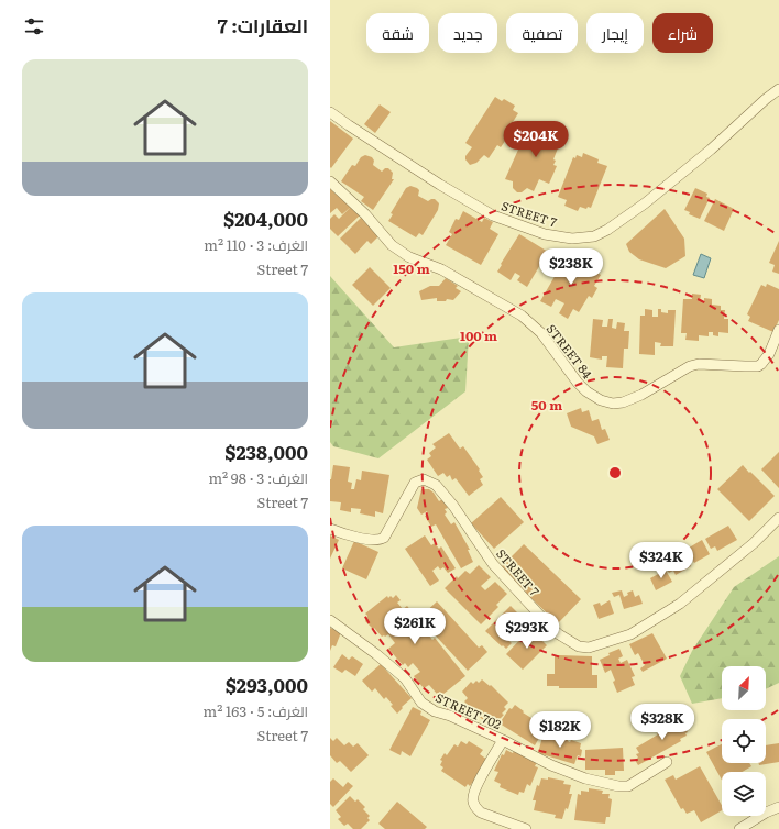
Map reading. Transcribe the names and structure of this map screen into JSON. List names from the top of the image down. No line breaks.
{"streets":{"street":["STREET 7","STREET 84","STREET 702"]},"north":"top right","page":{"heading":"العقارات: 7","chip":["شراء","إيجار","تصفية","جديد","شقة"],"list":[{"name":"$204,000","note":"الغرف: 3 · 110 m² · Street 7"},{"name":"$238,000","note":"الغرف: 3 · 98 m² · Street 7"},{"name":"$293,000","note":"الغرف: 5 · 163 m² · Street 7"}],"price":["$204K","$238K","$324K","$261K","$293K","$328K","$182K"]},"rings":["150 m","100 m","50 m"]}
